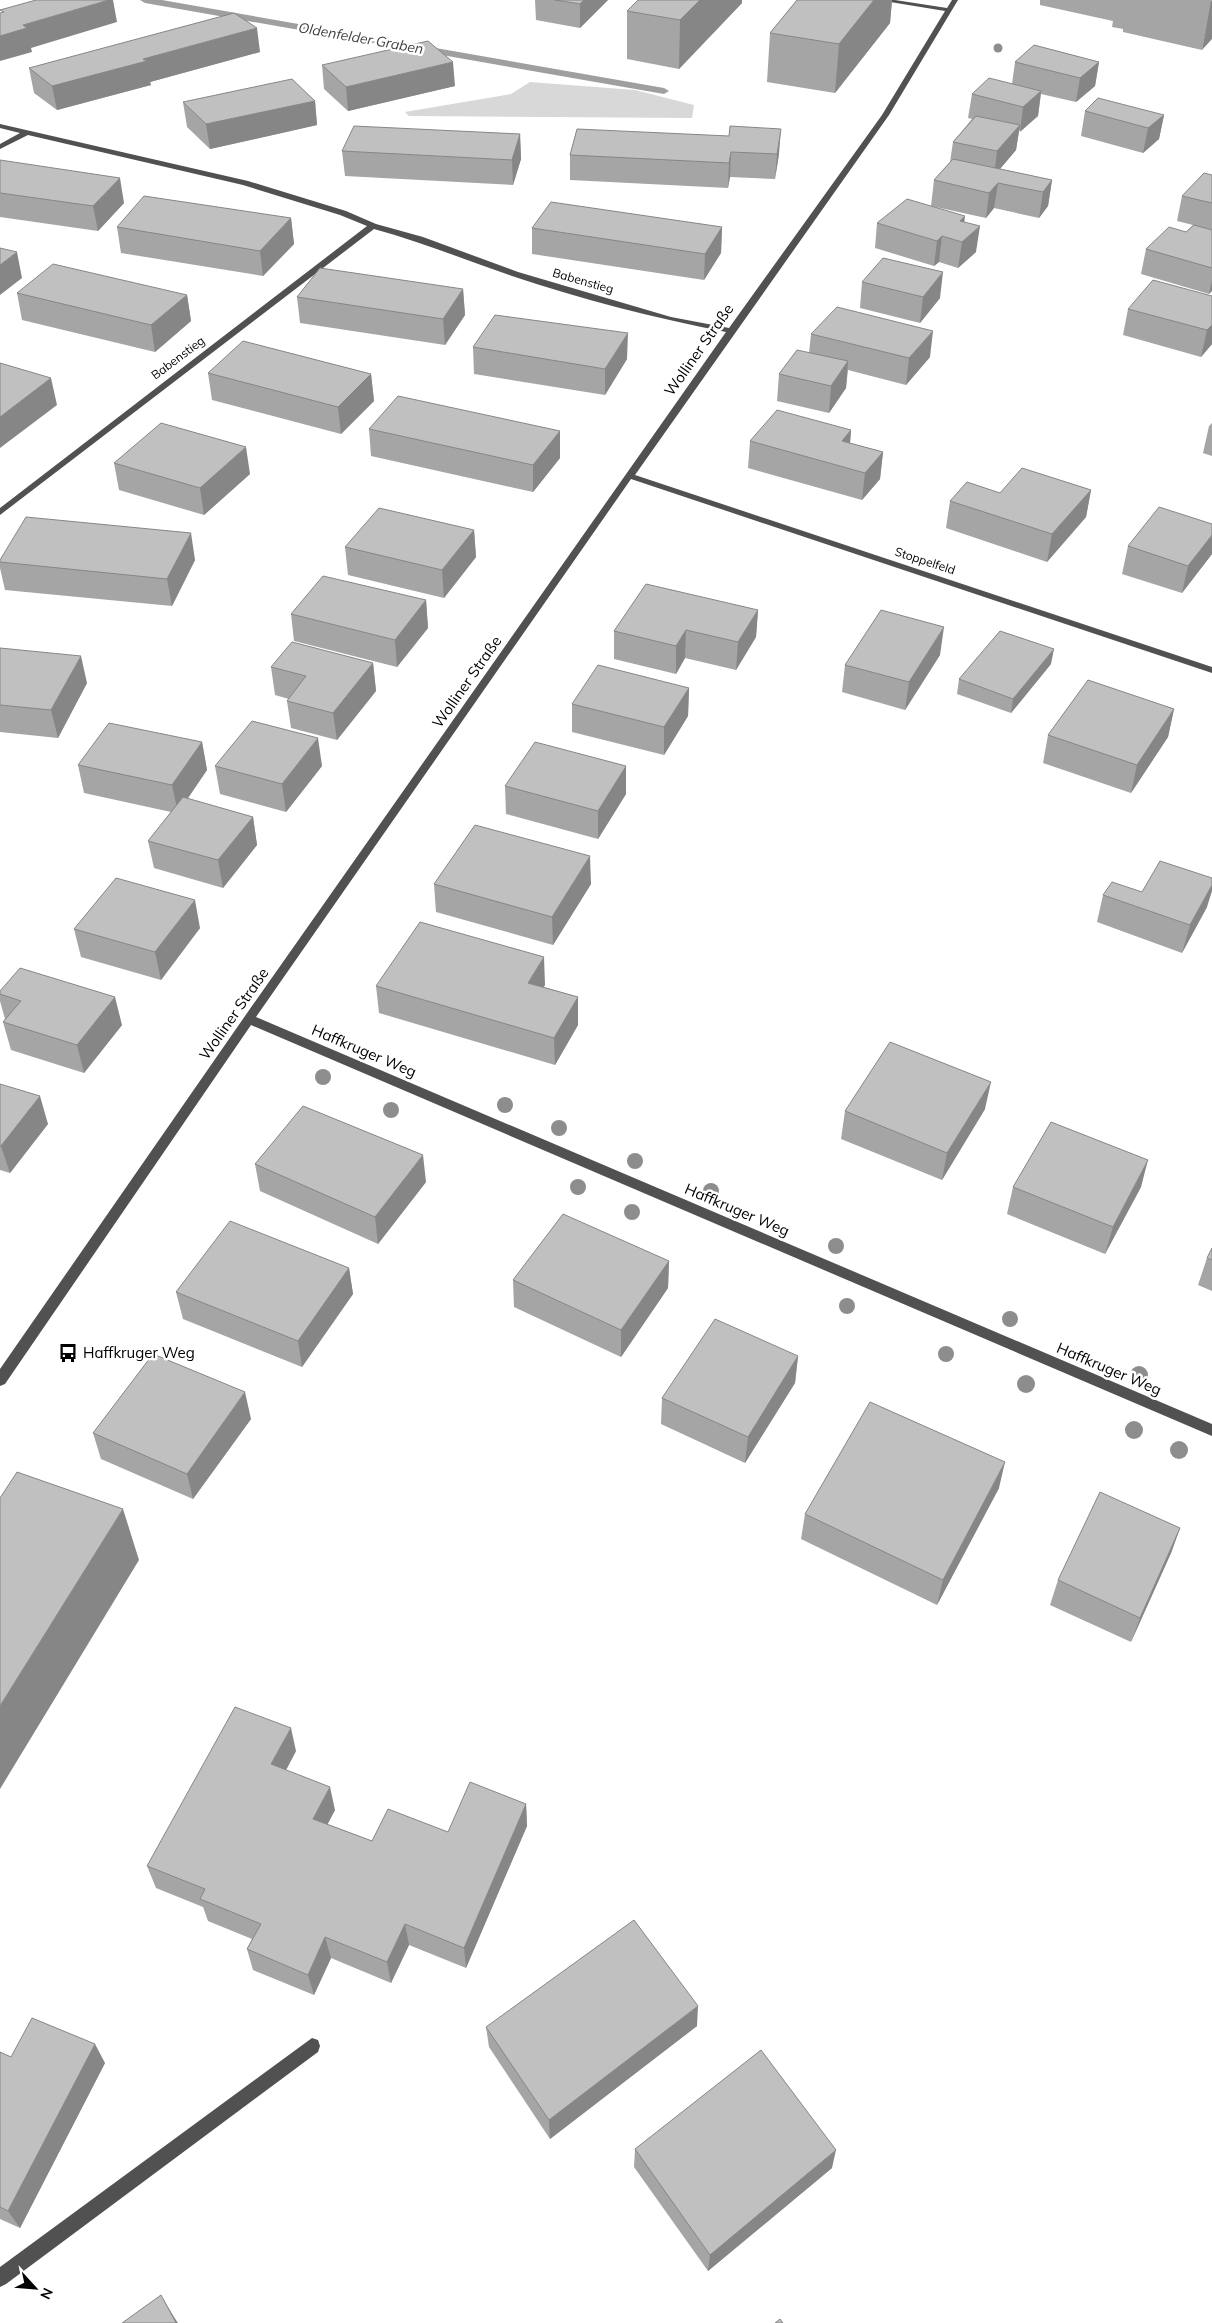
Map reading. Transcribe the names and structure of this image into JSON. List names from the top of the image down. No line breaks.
{"streets":{"street":["Babenstieg","Wolliner Straße","Stoppelfeld","Haffkruger Weg"]},"crossings":[["Babenstieg","Wolliner Straße"],["Wolliner Straße","Stoppelfeld"],["Wolliner Straße","Haffkruger Weg"]],"water":["Oldenfelder Graben"],"places":{"bus stop":["Haffkruger Weg"]},"north":"bottom right"}
